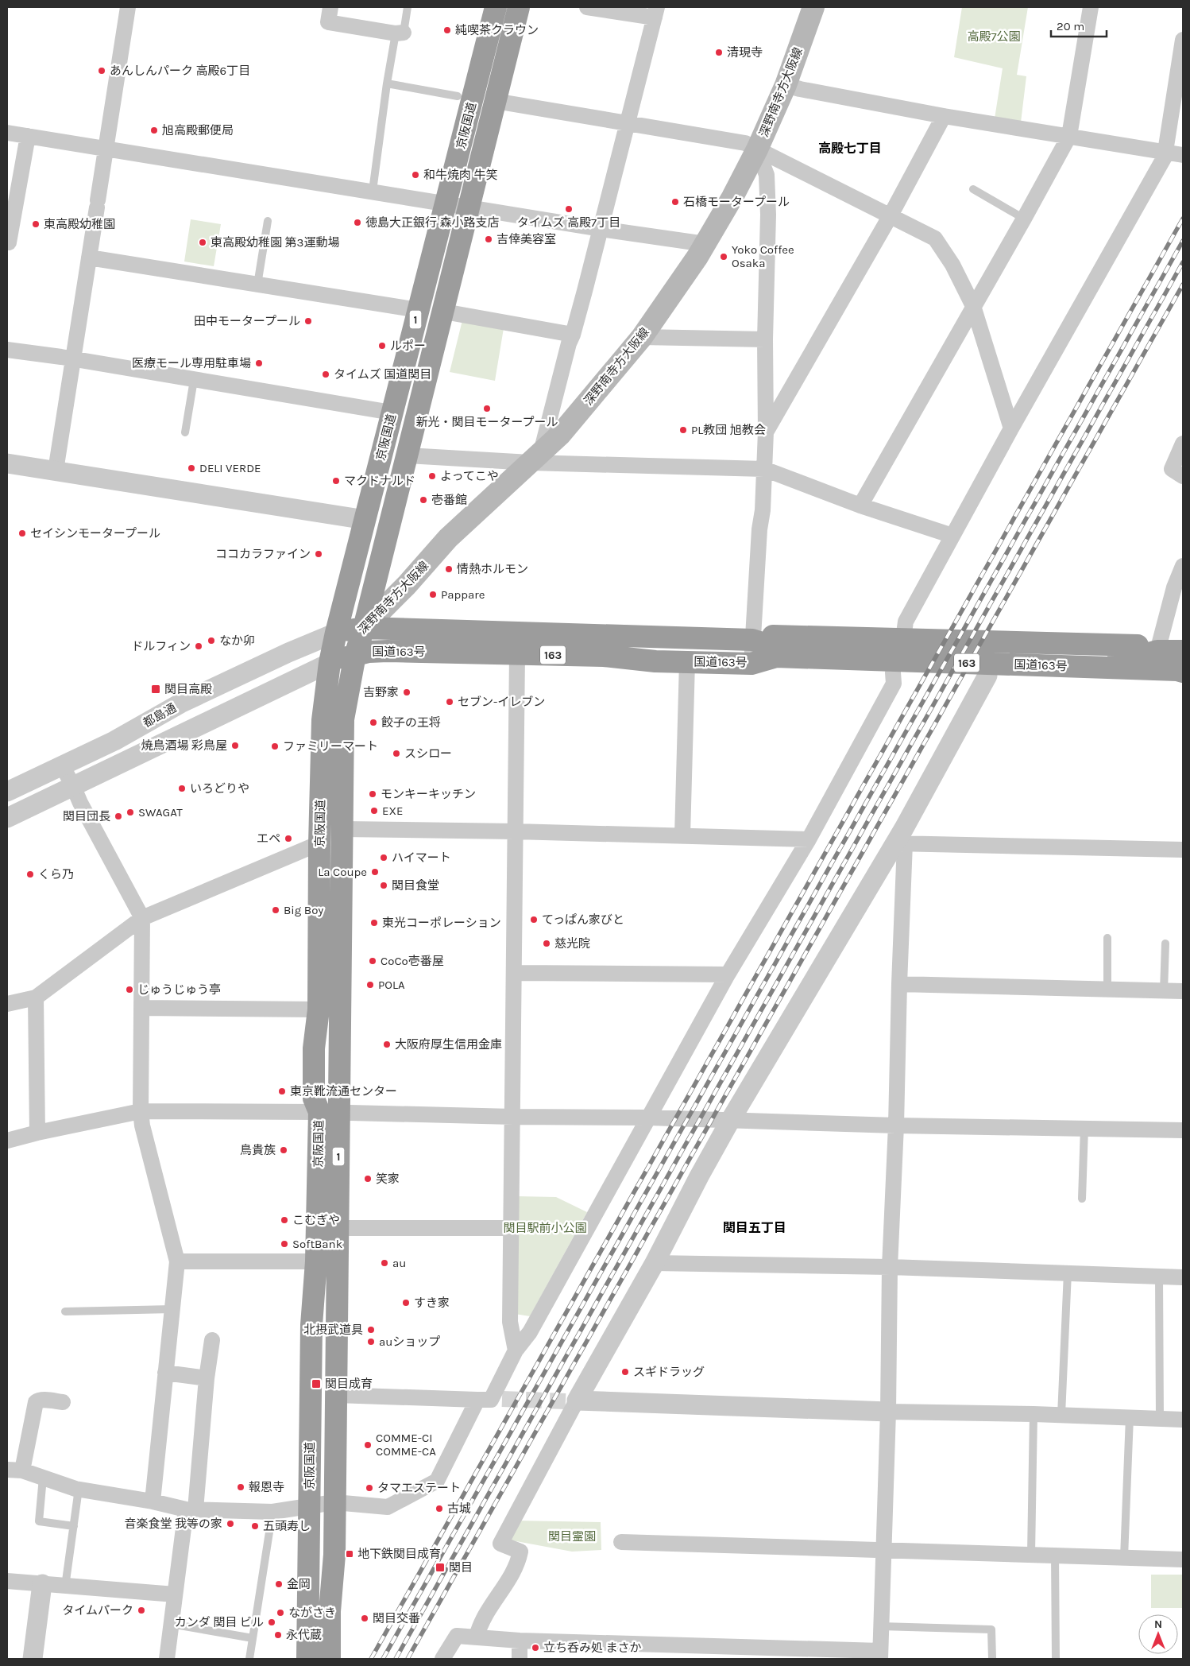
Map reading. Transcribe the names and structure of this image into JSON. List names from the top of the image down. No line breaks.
{"streets":{"highway":["京阪国道","1","国道163号","163"],"main road":["深野南寺方大阪線"],"street":["都島通"]},"crossings":[["深野南寺方大阪線","京阪国道"],["深野南寺方大阪線","国道163号"],["深野南寺方大阪線","都島通"],["京阪国道","国道163号"],["京阪国道","都島通"],["国道163号","163"],["国道163号","都島通"]],"districts":["高殿七丁目","関目五丁目"],"parks":["高殿7公園","関目駅前小公園","関目霊園"],"places":{"other":["純喫茶クラウン","清現寺","あんしんパーク 高殿6丁目","旭高殿郵便局","和牛焼肉 牛笑","石橋モータープール","タイムズ 高殿7丁目","徳島大正銀行 森小路支店","東高殿幼稚園","吉倖美容室","東高殿幼稚園 第3運動場","Yoko Coffee Osaka","田中モータープール","ルポー","医療モール専用駐車場","タイムズ 国道関目","新光・関目モータープール","PL教団 旭教会","DELI VERDE","よってこや","マクドナルド","壱番館","セイシンモータープール","ココカラファイン","情熱ホルモン","Pappare","なか卯","ドルフィン","吉野家","セブン-イレブン","餃子の王将","焼鳥酒場 彩鳥屋","ファミリーマート","スシロー","いろどりや","モンキーキッチン","EXE","SWAGAT","関目団長","エペ","ハイマート","La Coupe","くら乃","関目食堂","Big Boy","てっぱん家びと","東光コーポレーション","慈光院","CoCo壱番屋","POLA","じゅうじゅう亭","大阪府厚生信用金庫","東京靴流通センター","鳥貴族","笑家","こむぎや","SoftBank","au","すき家","北摂武道具","auショップ","スギドラッグ","COMME-CI COMME-CA","報恩寺","タマエステート","古城","音楽食堂 我等の家","五頭寿し","金岡","タイムパーク","ながさき","関目交番","カンダ 関目 ビル","永代蔵","立ち呑み処 まさか"],"transit":["関目高殿","関目成育","地下鉄関目成育","関目"]},"scale_bar":"20 m","north":"top"}
